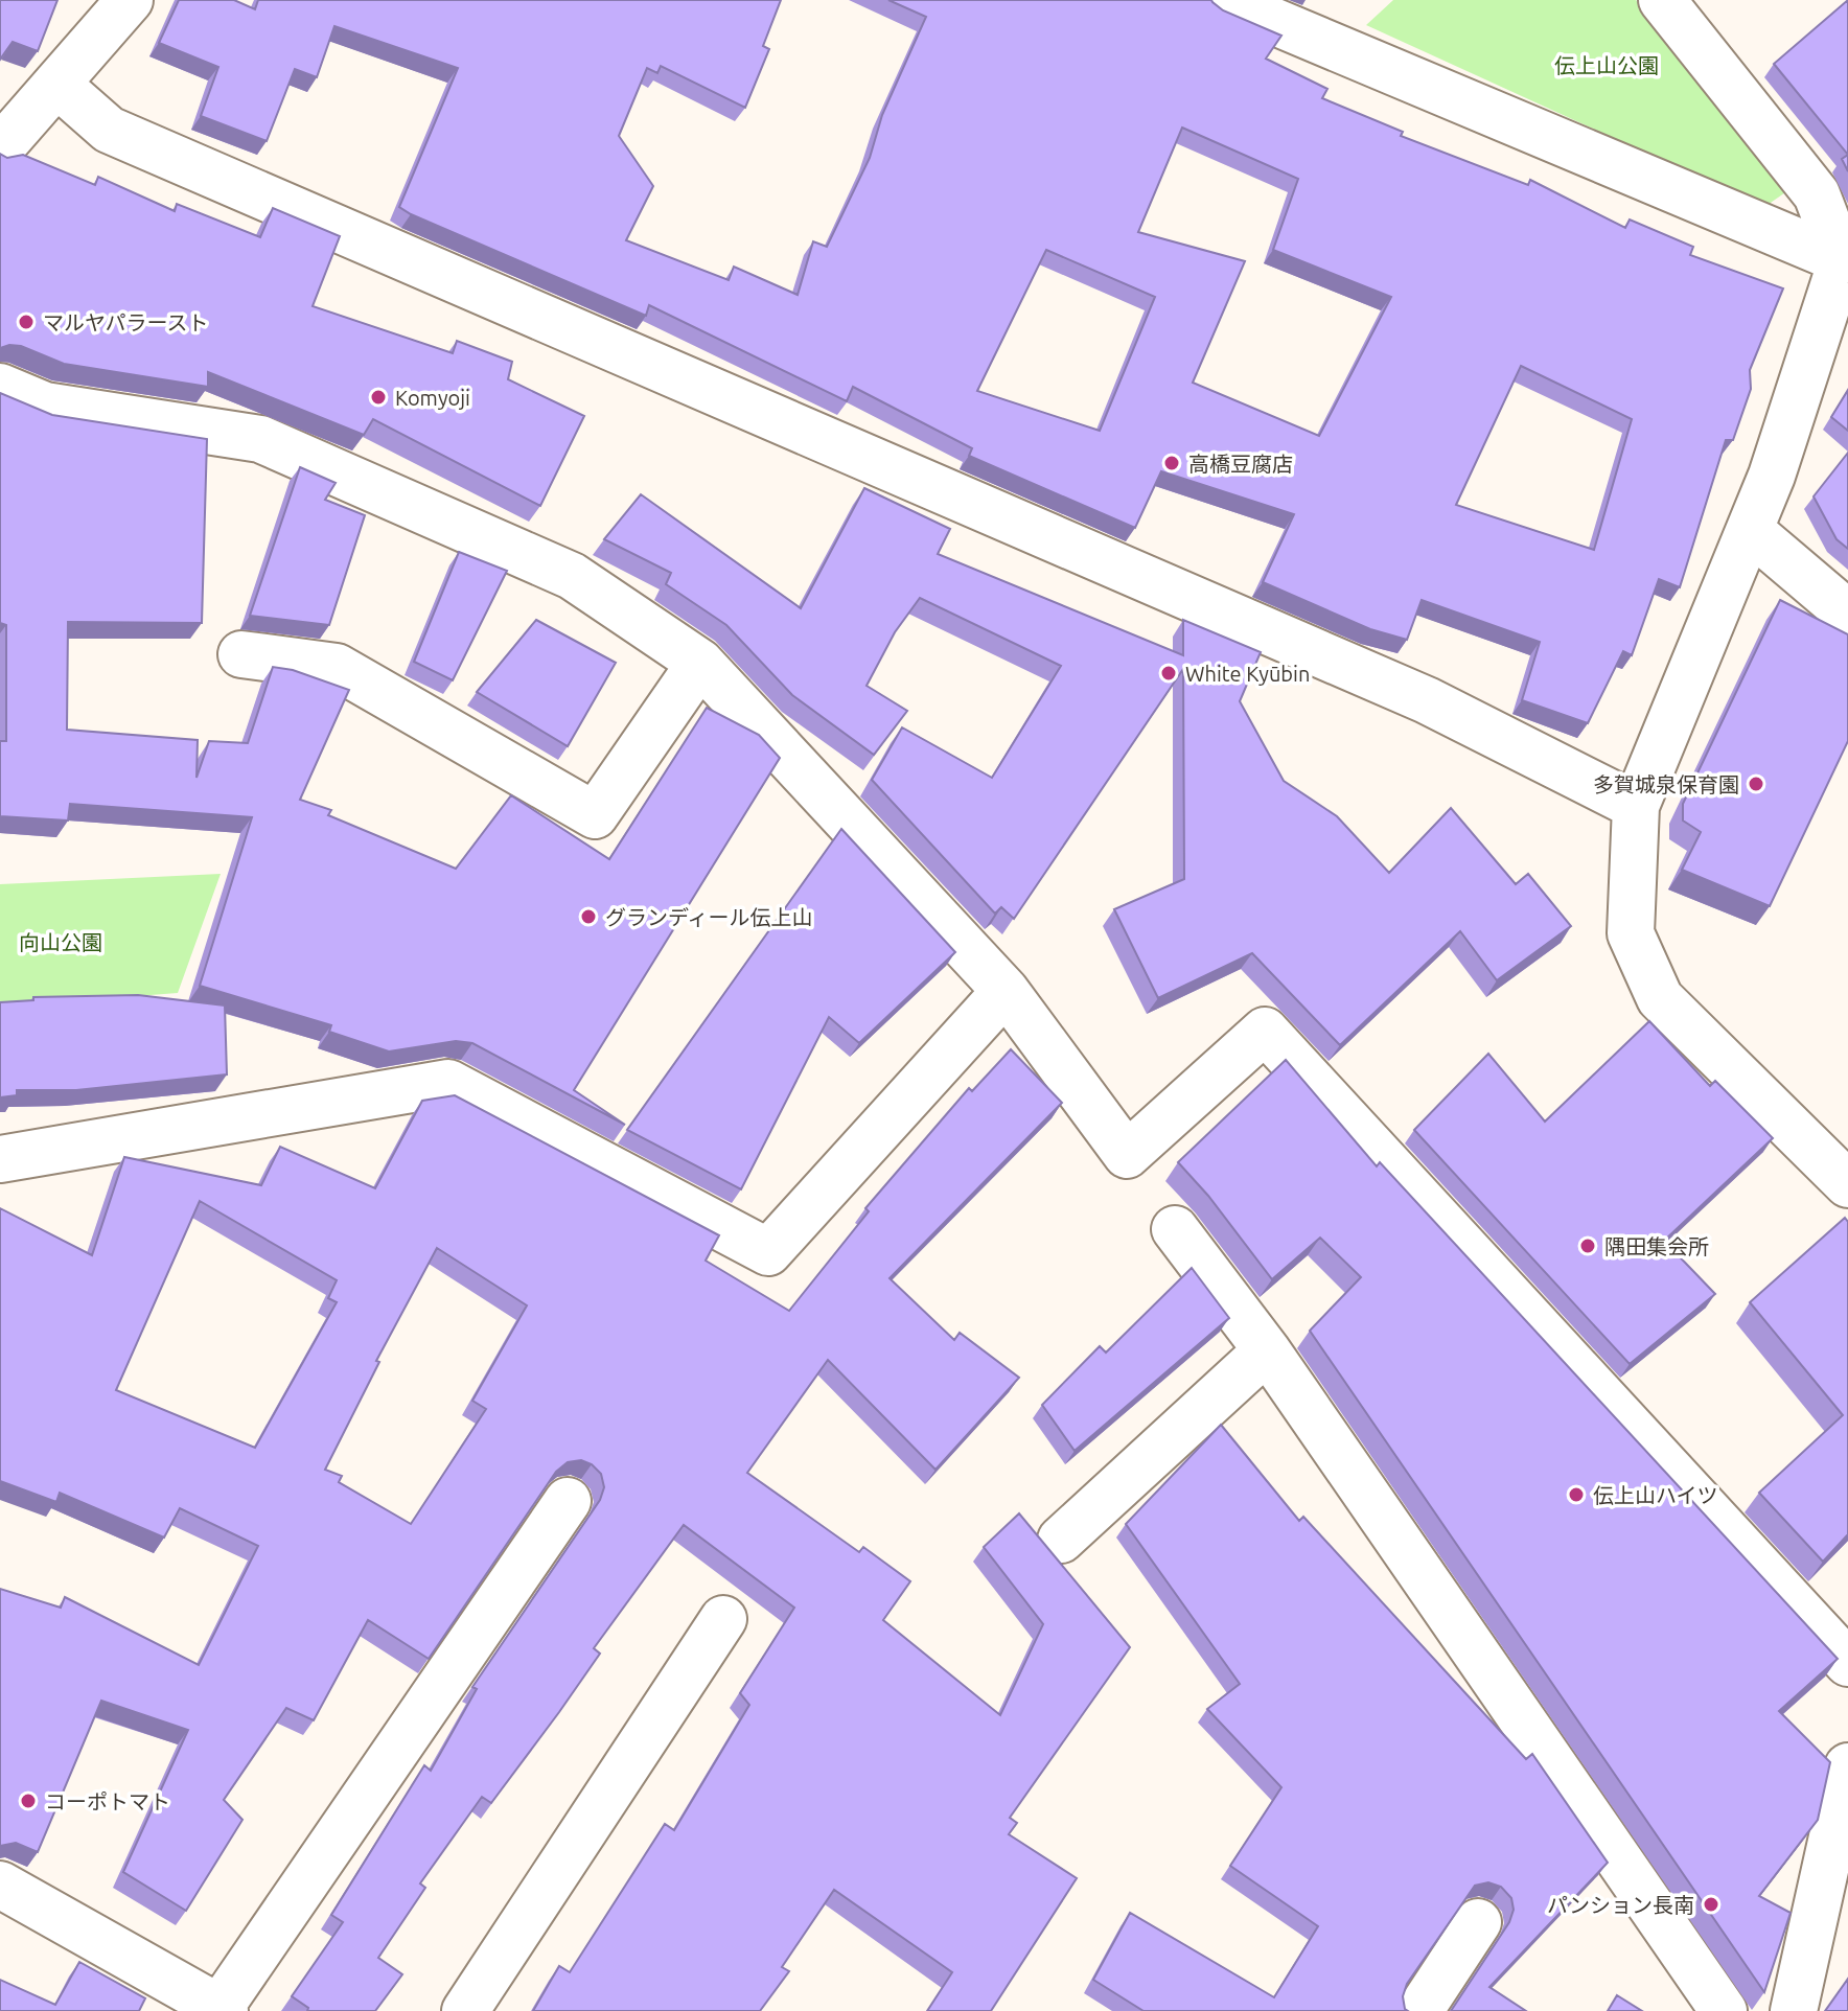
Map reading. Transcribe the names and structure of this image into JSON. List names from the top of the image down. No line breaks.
{"parks":["伝上山公園","向山公園"],"places":["マルヤパラースト","Komyoji","高橋豆腐店","White Kyūbin","多賀城泉保育園","グランディール伝上山","隅田集会所","伝上山ハイツ","コーポトマト","パンション長南"]}
